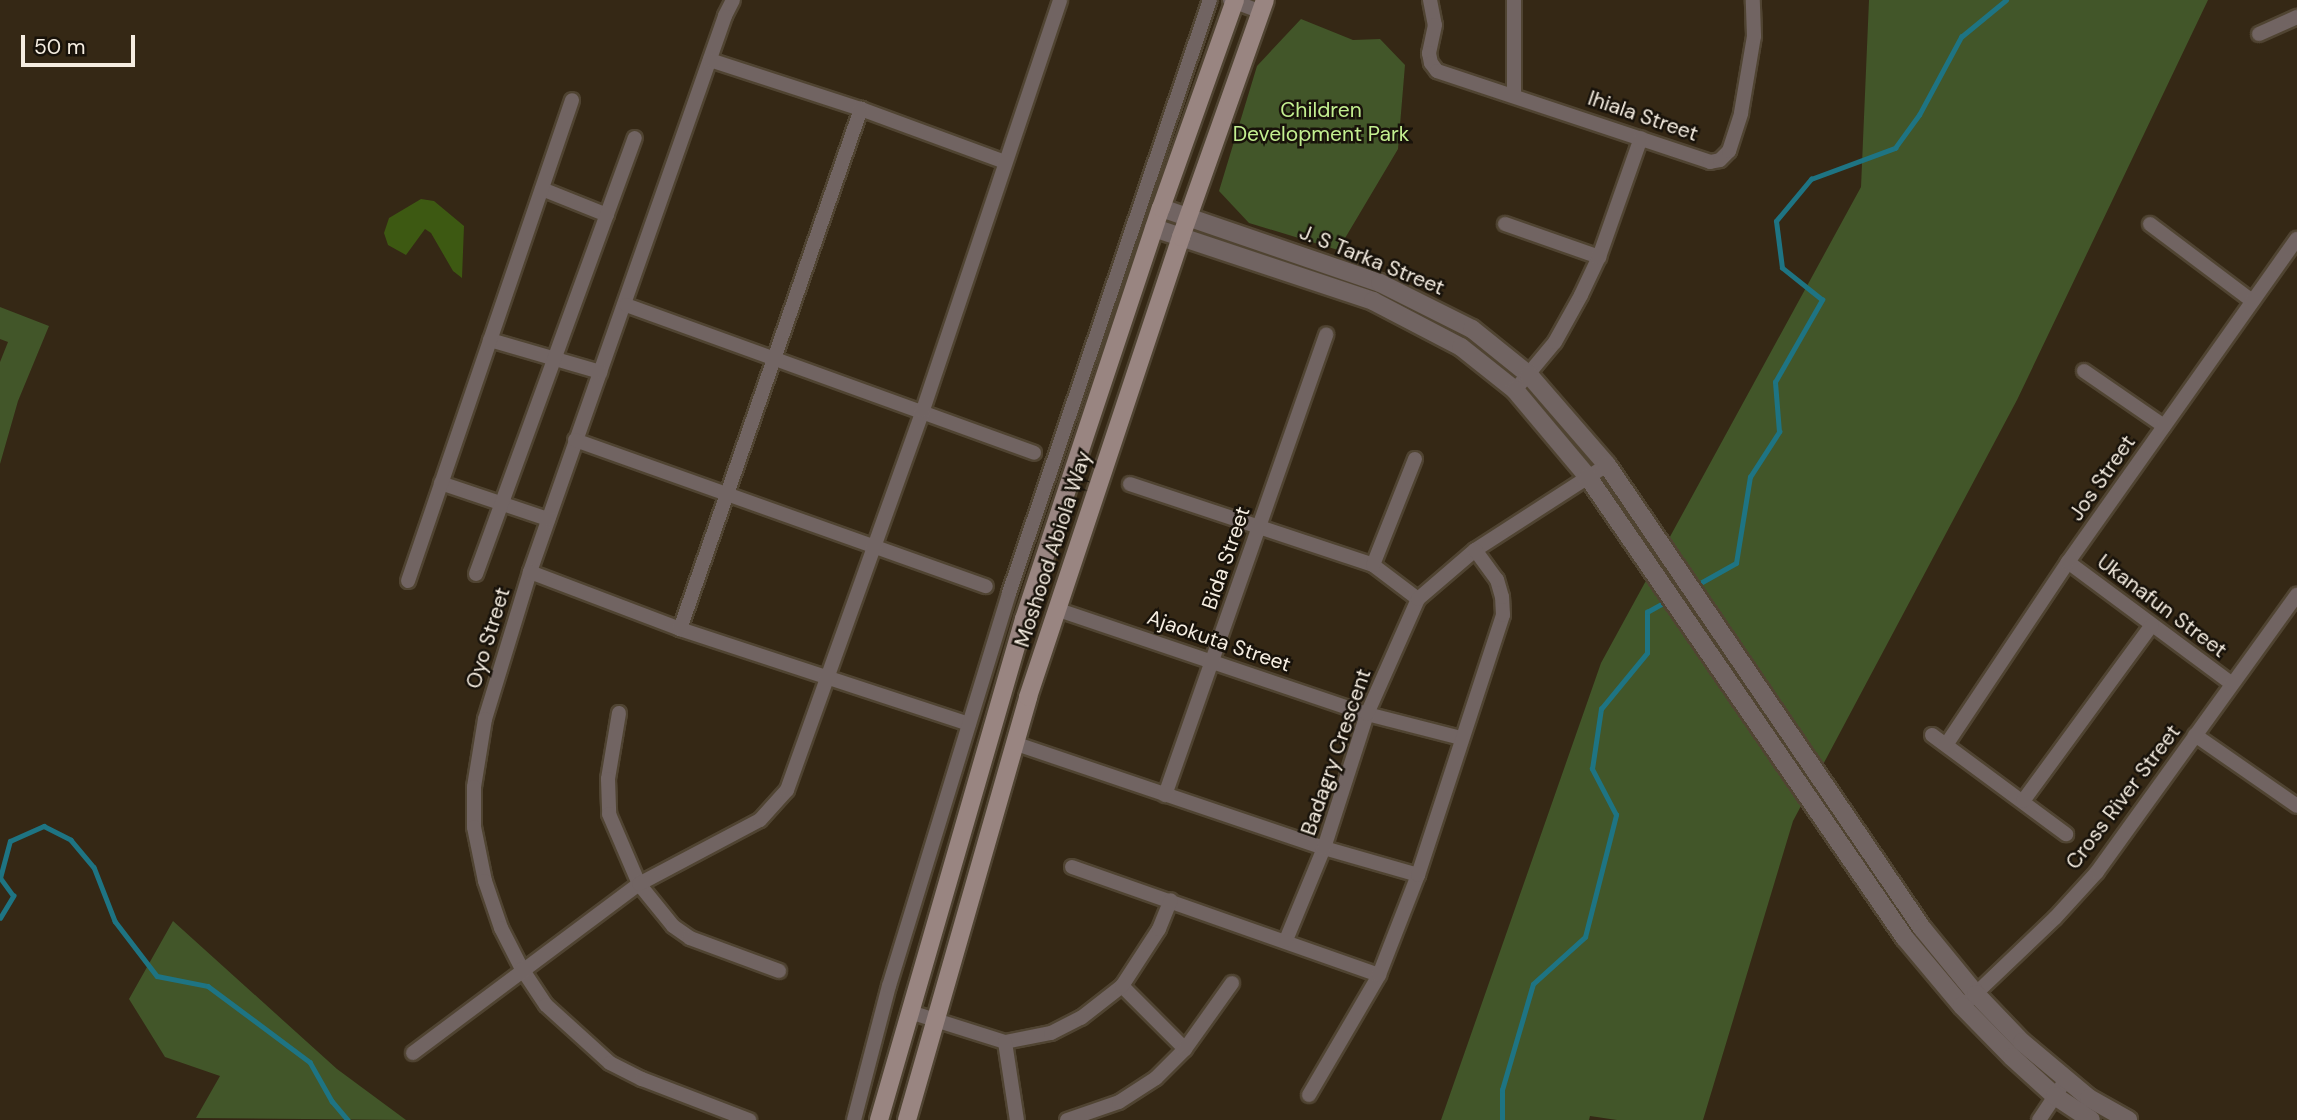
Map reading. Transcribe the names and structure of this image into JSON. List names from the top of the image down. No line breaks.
{"streets":{"main road":["Moshood Abiola Way"],"street":["Ihiala Street","J. S Tarka Street","Jos Street","Bida Street","Ukanafun Street","Oyo Street","Ajaokuta Street","Badagry Crescent","Cross River Street"]},"crossings":[["J. S Tarka Street","Moshood Abiola Way"],["J. S Tarka Street","Badagry Crescent"],["J. S Tarka Street","Cross River Street"],["Jos Street","Ukanafun Street"],["Moshood Abiola Way","Ajaokuta Street"],["Bida Street","Ajaokuta Street"],["Ukanafun Street","Cross River Street"],["Ajaokuta Street","Badagry Crescent"]],"parks":["Children Development Park"],"scale_bar":"50 m"}
